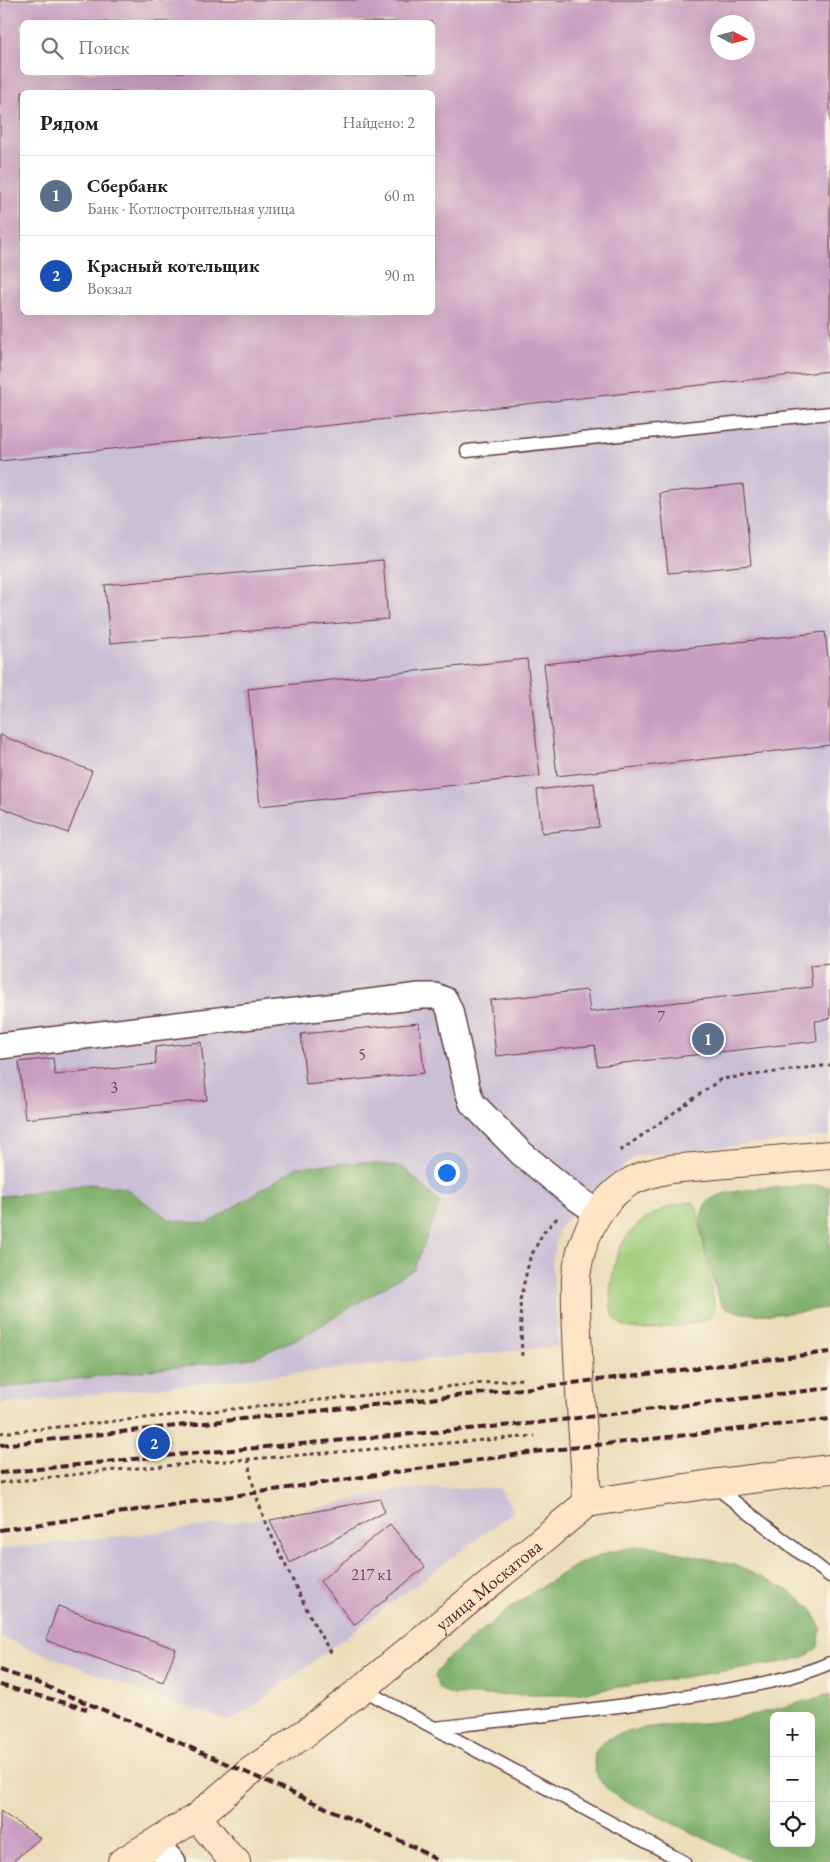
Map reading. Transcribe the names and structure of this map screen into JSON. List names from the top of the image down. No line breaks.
{"streets":{"main road":["улица Москатова"]},"house_numbers":["7","5","3","217 к1"],"north":"right","page":{"search":"Поиск","heading":["Рядом","Найдено: 2"],"list":[{"mark":"1","name":"Сбербанк","note":"Банк · Котлостроительная улица","value":"60 m"},{"mark":"2","name":"Красный котельщик","note":"Вокзал","value":"90 m"}],"pins":["1","2"],"map_buttons":["+","−"]}}
